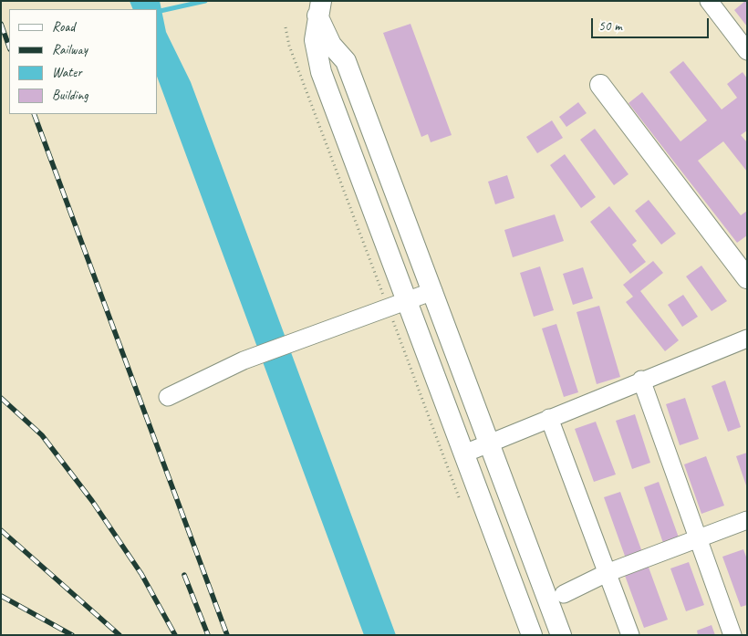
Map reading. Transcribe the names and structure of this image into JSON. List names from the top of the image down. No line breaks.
{"legend":["Road","Railway","Water","Building"],"scale_bar":"50 m"}
